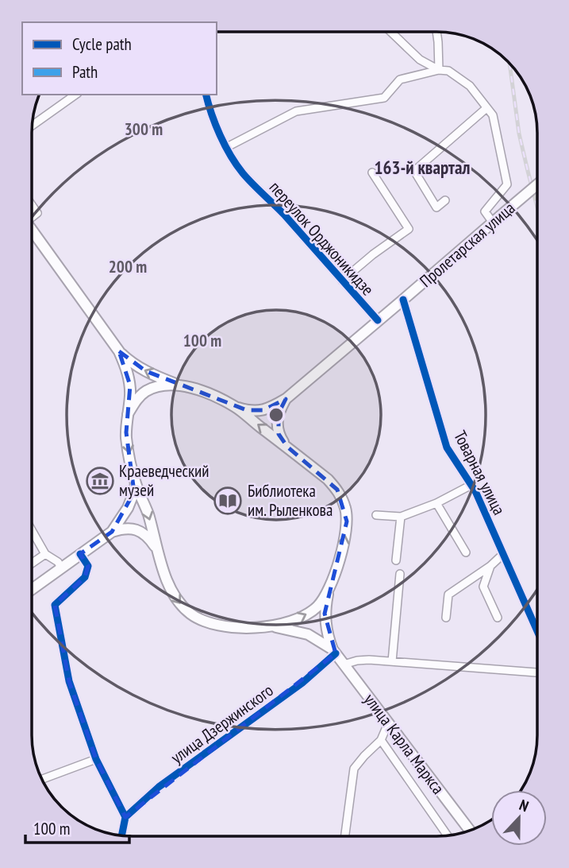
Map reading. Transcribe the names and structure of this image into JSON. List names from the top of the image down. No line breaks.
{"streets":{"main road":["Пролетарская улица","улица Карла Маркса"],"street":["переулок Орджоникидзе","Товарная улица","улица Дзержинского"]},"crossings":[["переулок Орджоникидзе","Пролетарская улица"],["Пролетарская улица","Товарная улица"],["улица Дзержинского","улица Карла Маркса"]],"districts":["163-й квартал"],"places":{"museum":["Краеведческий музей"],"library":["Библиотека им. Рыленкова"]},"legend":["Cycle path","Path"],"scale_bar":"100 m","north":"top","rings":["300 m","200 m","100 m"]}
